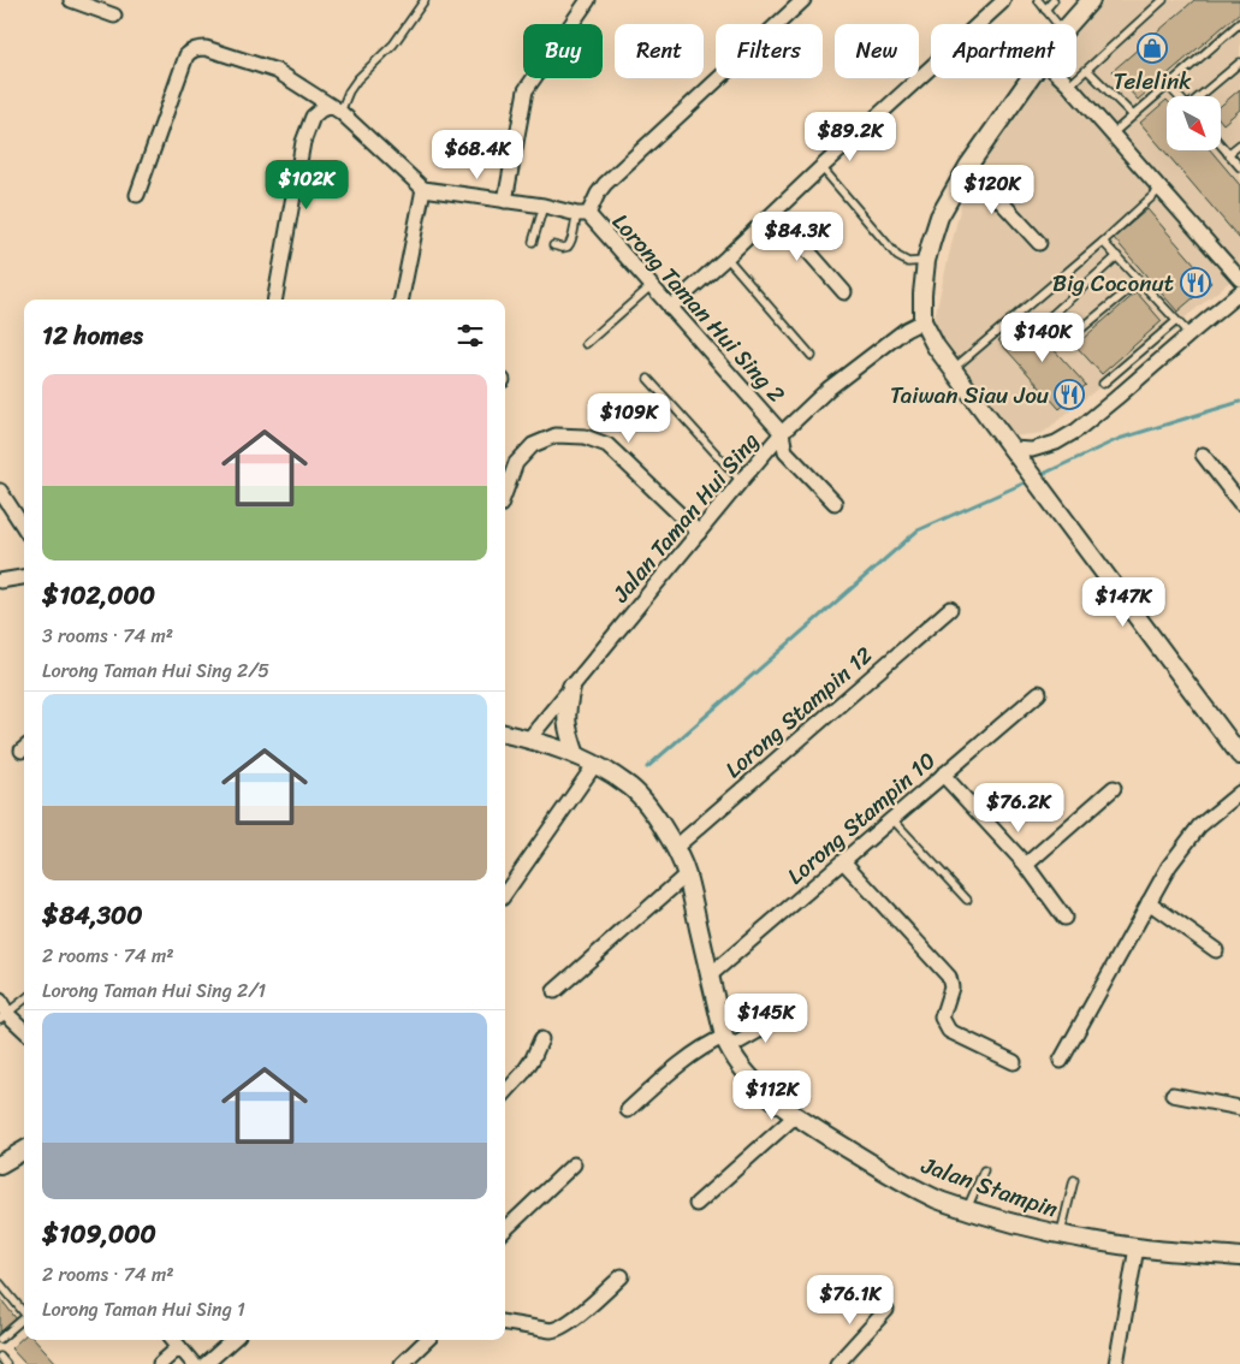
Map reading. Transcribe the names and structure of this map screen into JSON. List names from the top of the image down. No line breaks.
{"streets":{"street":["Lorong Taman Hui Sing 2","Jalan Taman Hui Sing","Lorong Stampin 12","Lorong Stampin 10","Jalan Stampin"]},"crossings":[["Lorong Taman Hui Sing 2","Jalan Taman Hui Sing"],["Jalan Taman Hui Sing","Jalan Stampin"],["Lorong Stampin 12","Jalan Stampin"],["Lorong Stampin 10","Jalan Stampin"]],"places":{"shop":["Telelink"],"restaurant":["Big Coconut","Taiwan Siau Jou"]},"north":"bottom right","page":{"chip":["Buy","Rent","Filters","New","Apartment"],"price":["$89.2K","$68.4K","$102K","$120K","$84.3K","$140K","$109K","$147K","$76.2K","$145K","$112K","$76.1K"],"heading":"12 homes","list":[{"name":"$102,000","note":"3 rooms · 74 m² · Lorong Taman Hui Sing 2/5"},{"name":"$84,300","note":"2 rooms · 74 m² · Lorong Taman Hui Sing 2/1"},{"name":"$109,000","note":"2 rooms · 74 m² · Lorong Taman Hui Sing 1"}]}}
